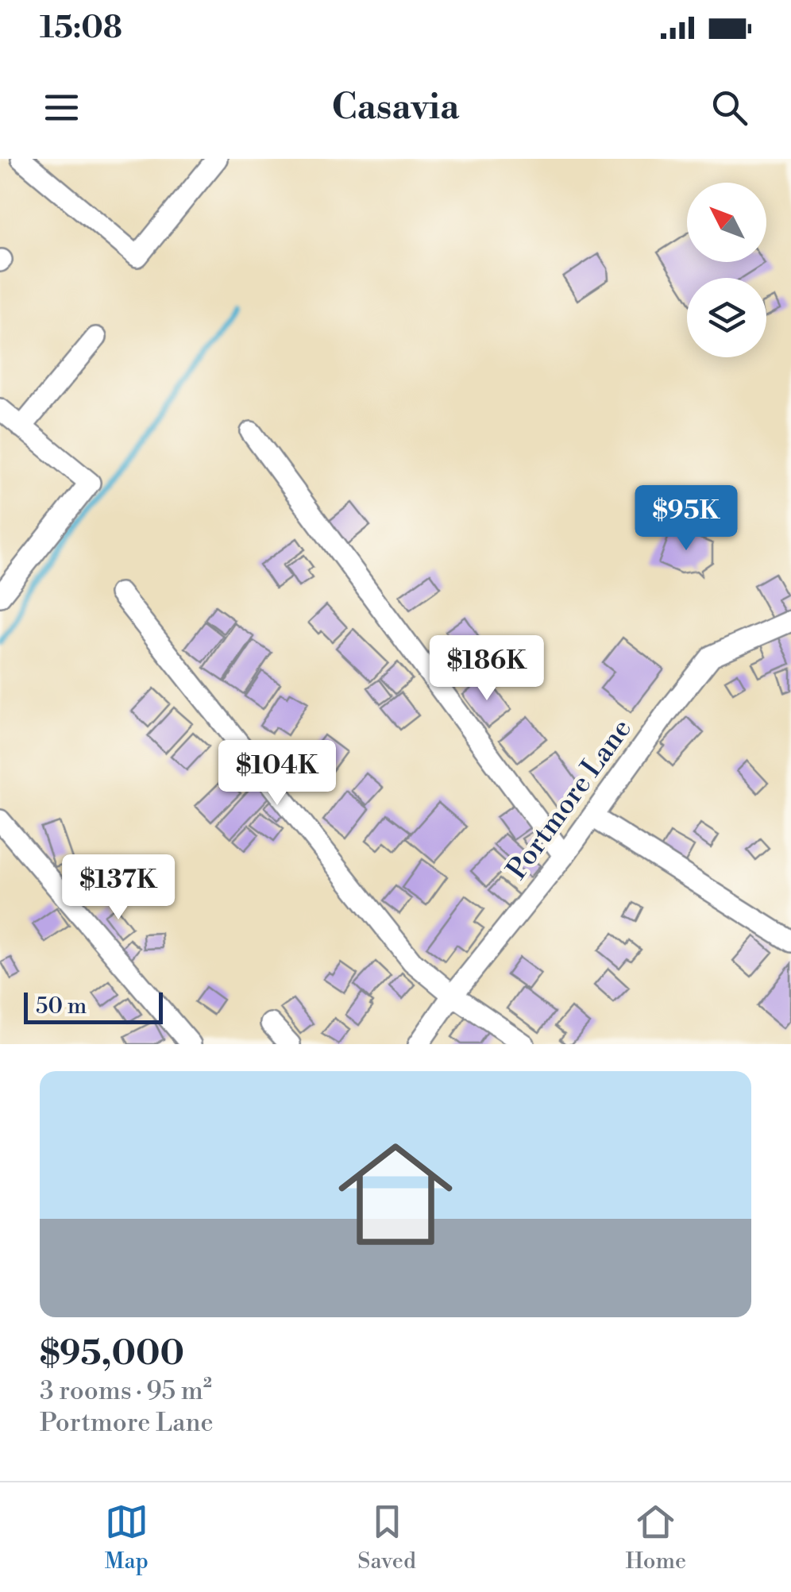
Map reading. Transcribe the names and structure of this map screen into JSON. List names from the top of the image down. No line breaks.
{"streets":{"street":["Portmore Lane"]},"scale_bar":"50 m","north":"top left","page":{"status":"15:08","header":"Casavia","price":["$95K","$186K","$104K","$137K"],"scale":"50 m","list":[{"name":"$95,000","note":"3 rooms · 95 m² · Portmore Lane"}],"tabs":["Map","Saved","Home"]}}
